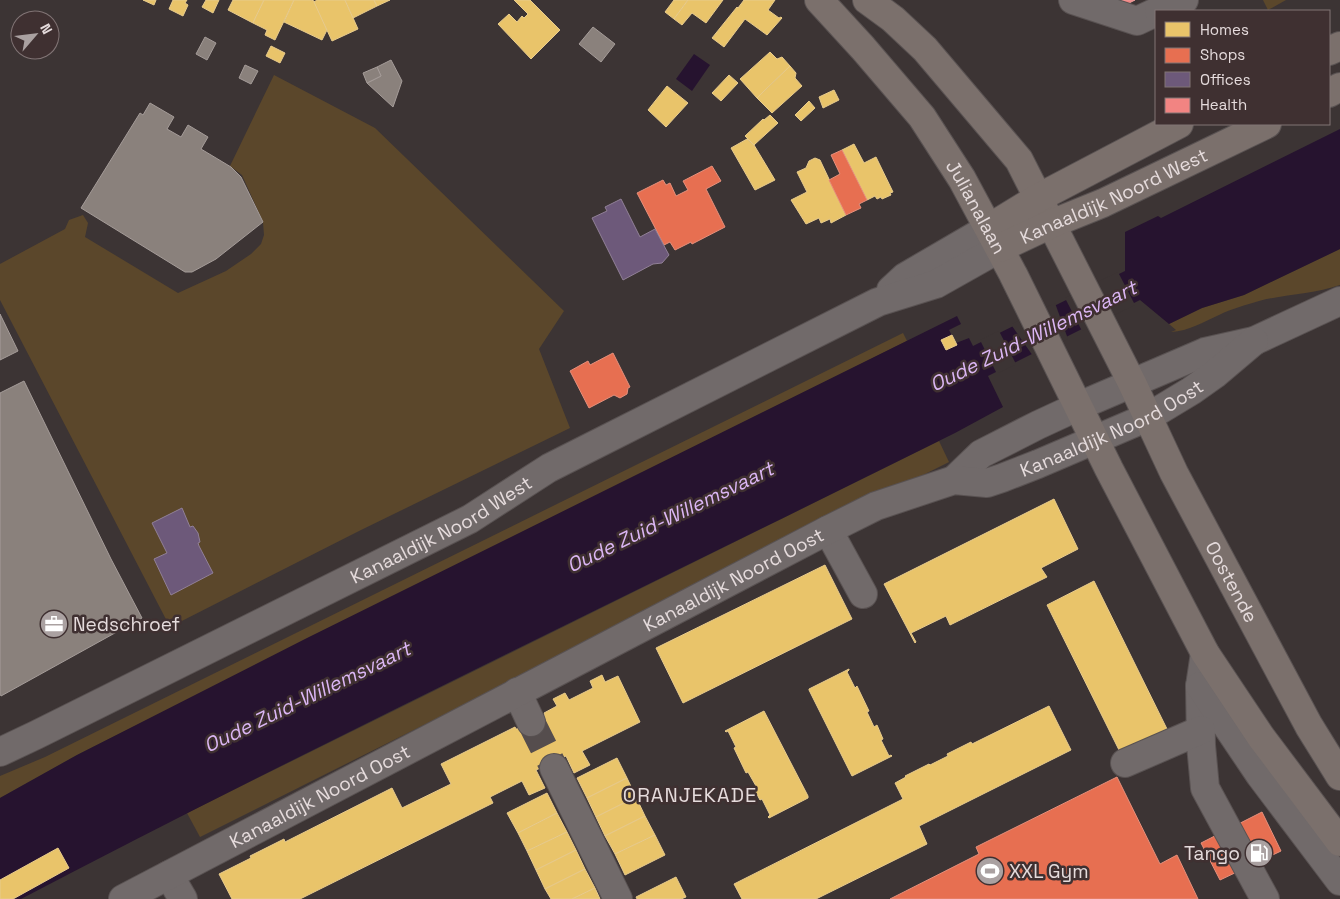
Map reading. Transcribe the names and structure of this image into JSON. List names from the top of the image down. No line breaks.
{"streets":{"main road":["Kanaaldijk Noord West","Julianalaan","Oostende"],"street":["Kanaaldijk Noord Oost"]},"crossings":[["Kanaaldijk Noord West","Julianalaan"],["Julianalaan","Kanaaldijk Noord Oost"],["Kanaaldijk Noord Oost","Oostende"]],"districts":["ORANJEKADE"],"water":["Oude Zuid-Willemsvaart"],"places":{"office":["Nedschroef"],"fuel station":["Tango"],"sports":["XXL Gym"]},"legend":["Homes","Shops","Offices","Health"],"north":"top right"}
